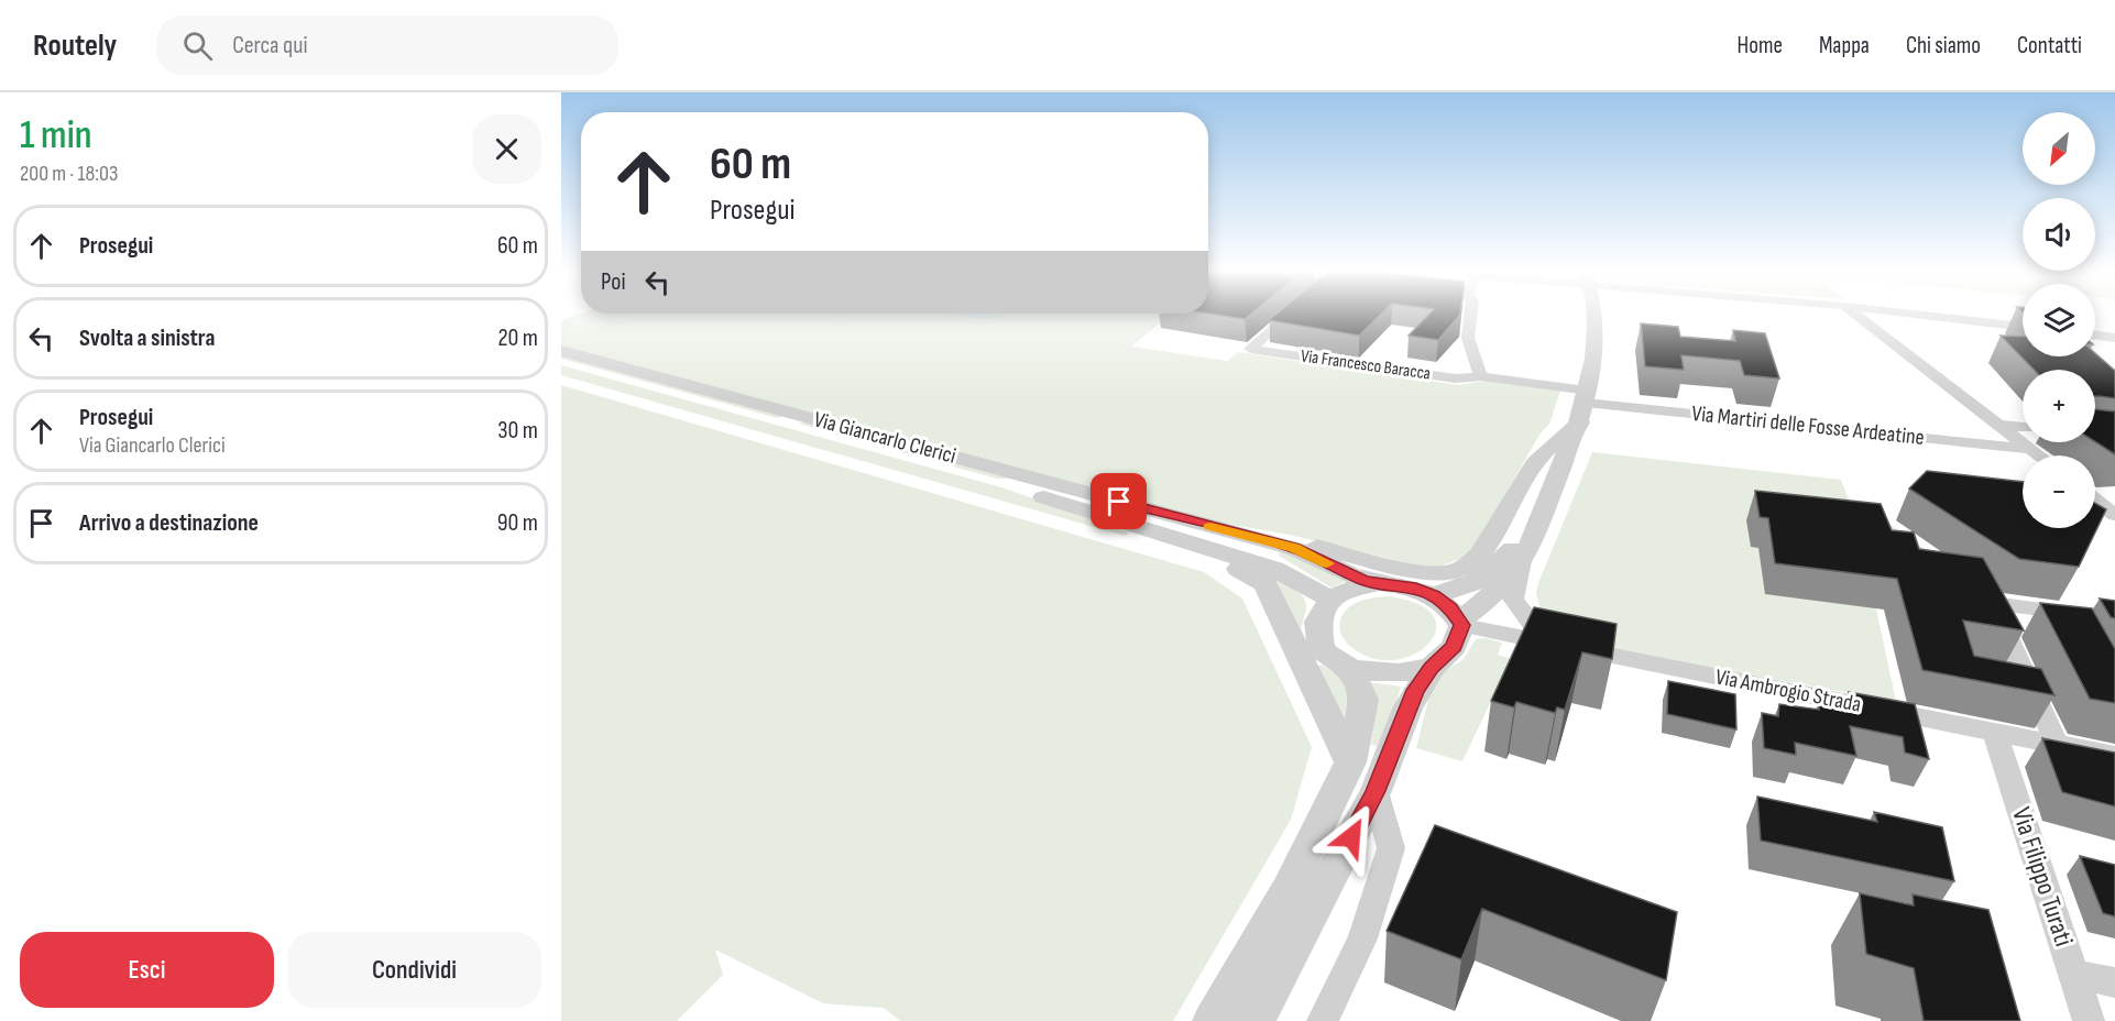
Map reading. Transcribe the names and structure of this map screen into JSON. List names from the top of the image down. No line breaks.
{"streets":{"street":["Via Francesco Baracca","Via Martiri delle Fosse Ardeatine","Via Giancarlo Clerici","Via Ambrogio Strada","Via Filippo Turati"]},"crossings":[["Via Francesco Baracca","Via Martiri delle Fosse Ardeatine"],["Via Francesco Baracca","Via Giancarlo Clerici"],["Via Martiri delle Fosse Ardeatine","Via Giancarlo Clerici"],["Via Giancarlo Clerici","Via Ambrogio Strada"],["Via Ambrogio Strada","Via Filippo Turati"]],"north":"bottom left","page":{"header":"Routely","search":"Cerca qui","nav":["Home","Mappa","Chi siamo","Contatti"],"heading":["1 min","200 m · 18:03"],"map_buttons":["+","−"],"turn":["60 m","Prosegui"],"list":[{"name":"Prosegui","value":"60 m"},{"name":"Svolta a sinistra","value":"20 m"},{"name":"Prosegui","note":"Via Giancarlo Clerici","value":"30 m"},{"name":"Arrivo a destinazione","value":"90 m"}],"then":"Poi","buttons":["Esci","Condividi"]}}
